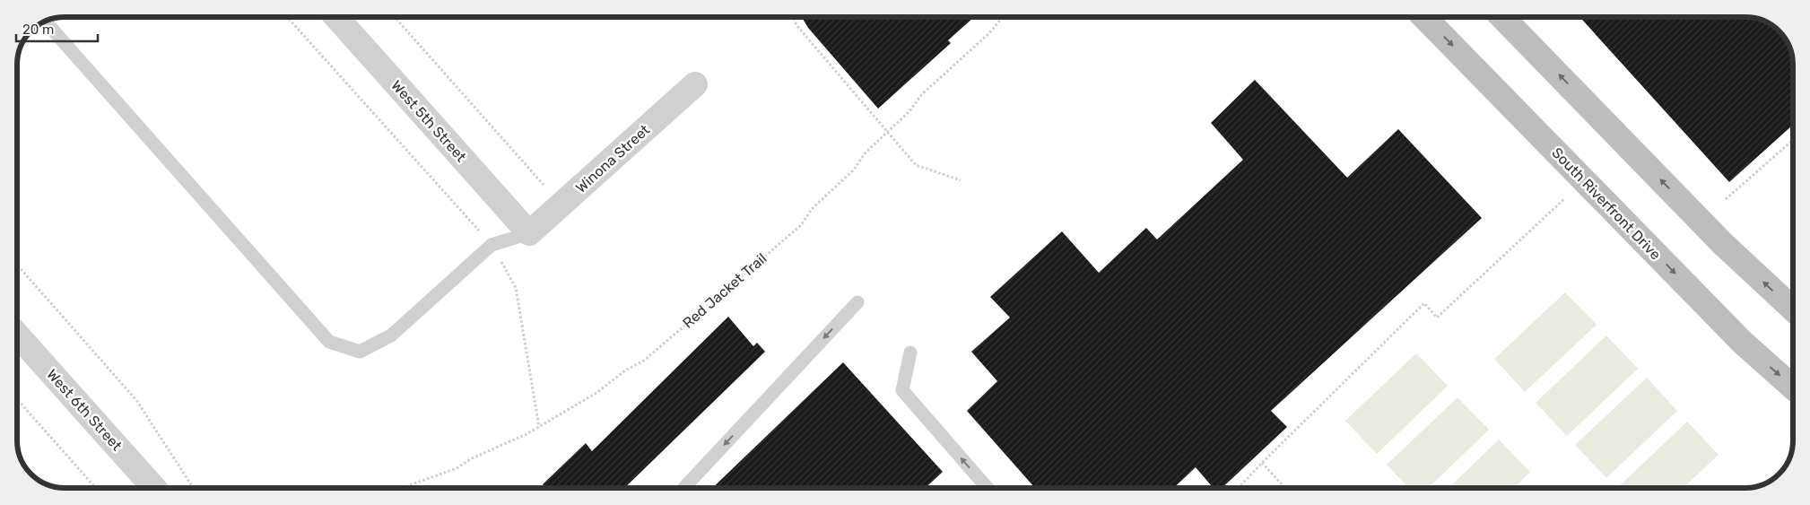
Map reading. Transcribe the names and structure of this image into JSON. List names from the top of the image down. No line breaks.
{"streets":{"main road":["South Riverfront Drive"],"street":["West 5th Street","Winona Street","West 6th Street"],"path":["Red Jacket Trail"]},"crossings":[["West 5th Street","Winona Street"]],"scale_bar":"20 m"}
